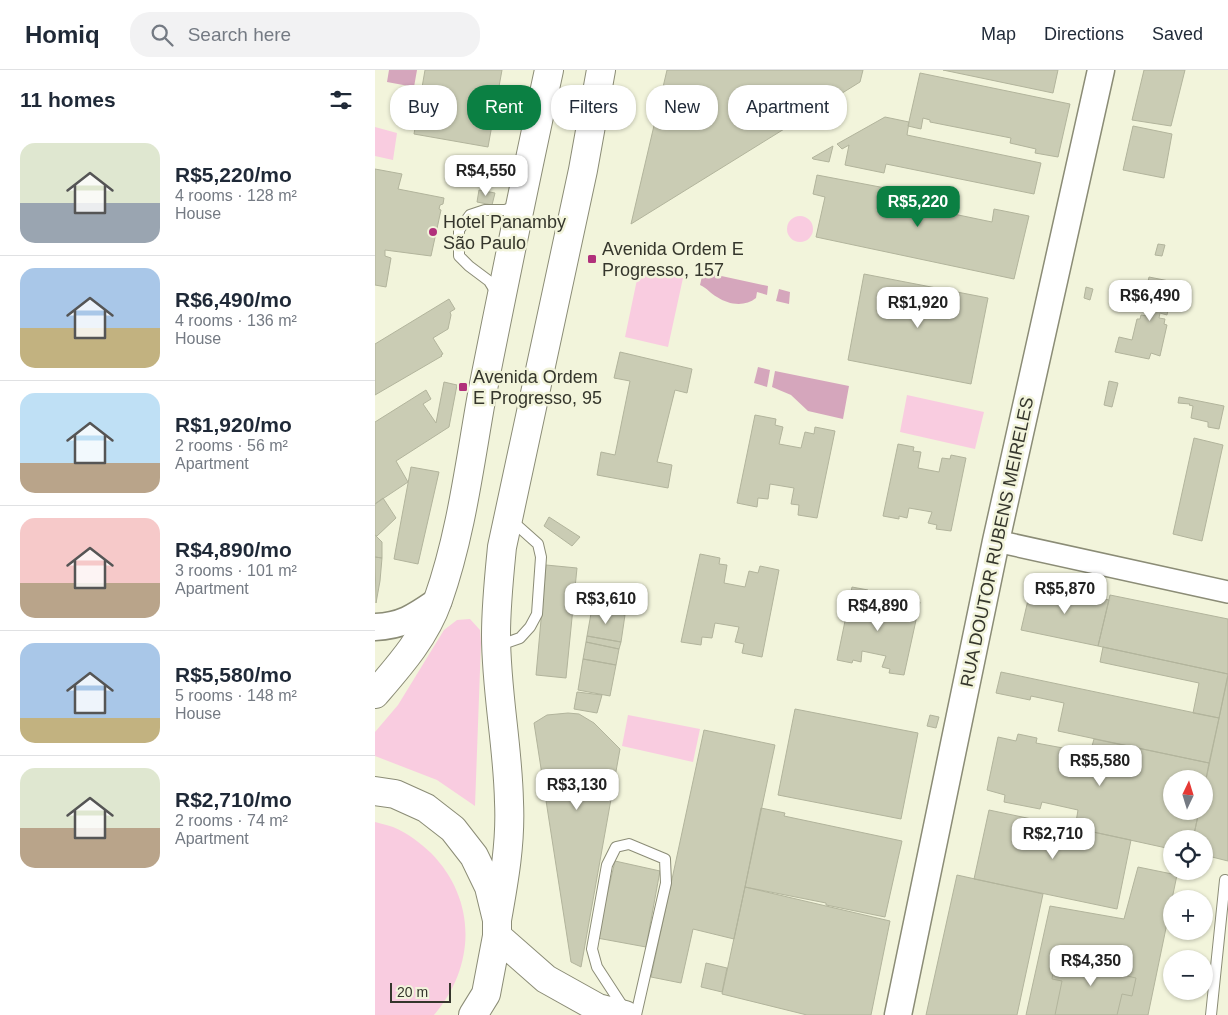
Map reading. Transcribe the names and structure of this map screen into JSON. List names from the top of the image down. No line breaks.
{"streets":{"street":["RUA DOUTOR RUBENS MEIRELES"]},"places":{"other":["Hotel Panamby São Paulo"],"transit":["Avenida Ordem E Progresso, 157","Avenida Ordem E Progresso, 95"]},"scale_bar":"20 m","north":"top","page":{"header":"Homiq","search":"Search here","nav":["Map","Directions","Saved"],"heading":"11 homes","chip":["Buy","Rent","Filters","New","Apartment"],"list":[{"name":"R$5,220/mo","note":"4 rooms · 128 m² · House"},{"name":"R$6,490/mo","note":"4 rooms · 136 m² · House"},{"name":"R$1,920/mo","note":"2 rooms · 56 m² · Apartment"},{"name":"R$4,890/mo","note":"3 rooms · 101 m² · Apartment"},{"name":"R$5,580/mo","note":"5 rooms · 148 m² · House"},{"name":"R$2,710/mo","note":"2 rooms · 74 m² · Apartment"}],"price":["R$4,550","R$5,220","R$6,490","R$1,920","R$5,870","R$3,610","R$4,890","R$5,580","R$3,130","R$2,710","R$4,350"],"map_buttons":["+","−"],"scale":"20 m"}}
